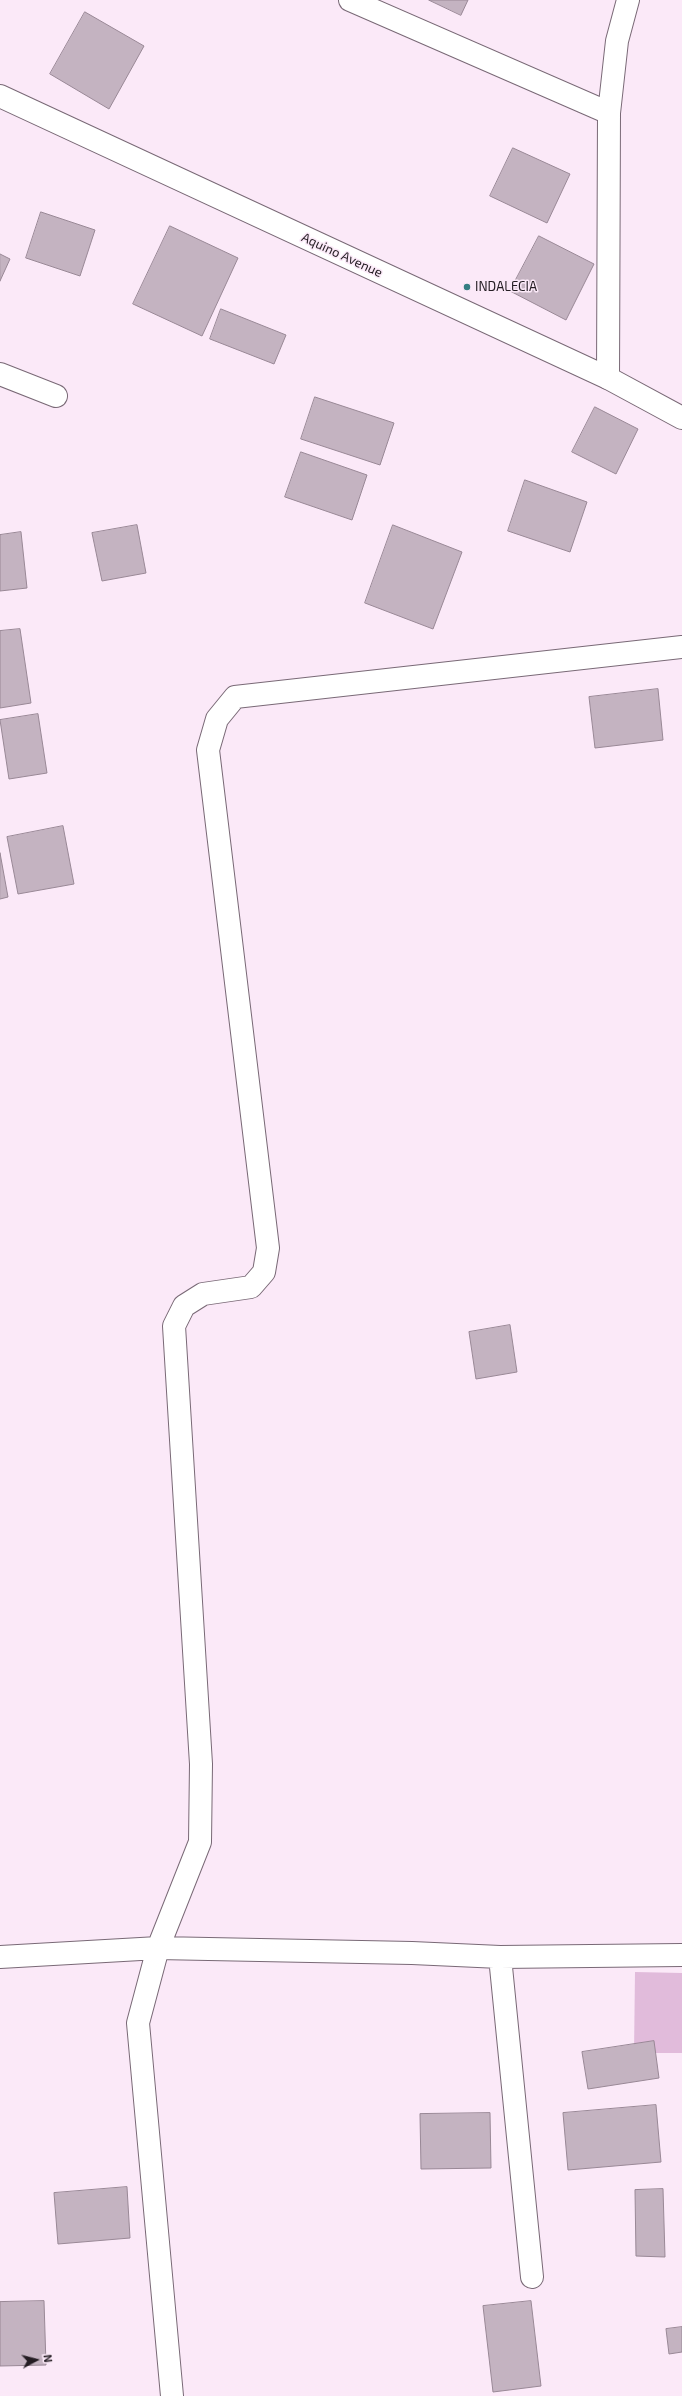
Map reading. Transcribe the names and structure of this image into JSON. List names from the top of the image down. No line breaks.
{"streets":{"street":["Aquino Avenue"]},"places":["INDALECIA"],"north":"right"}
